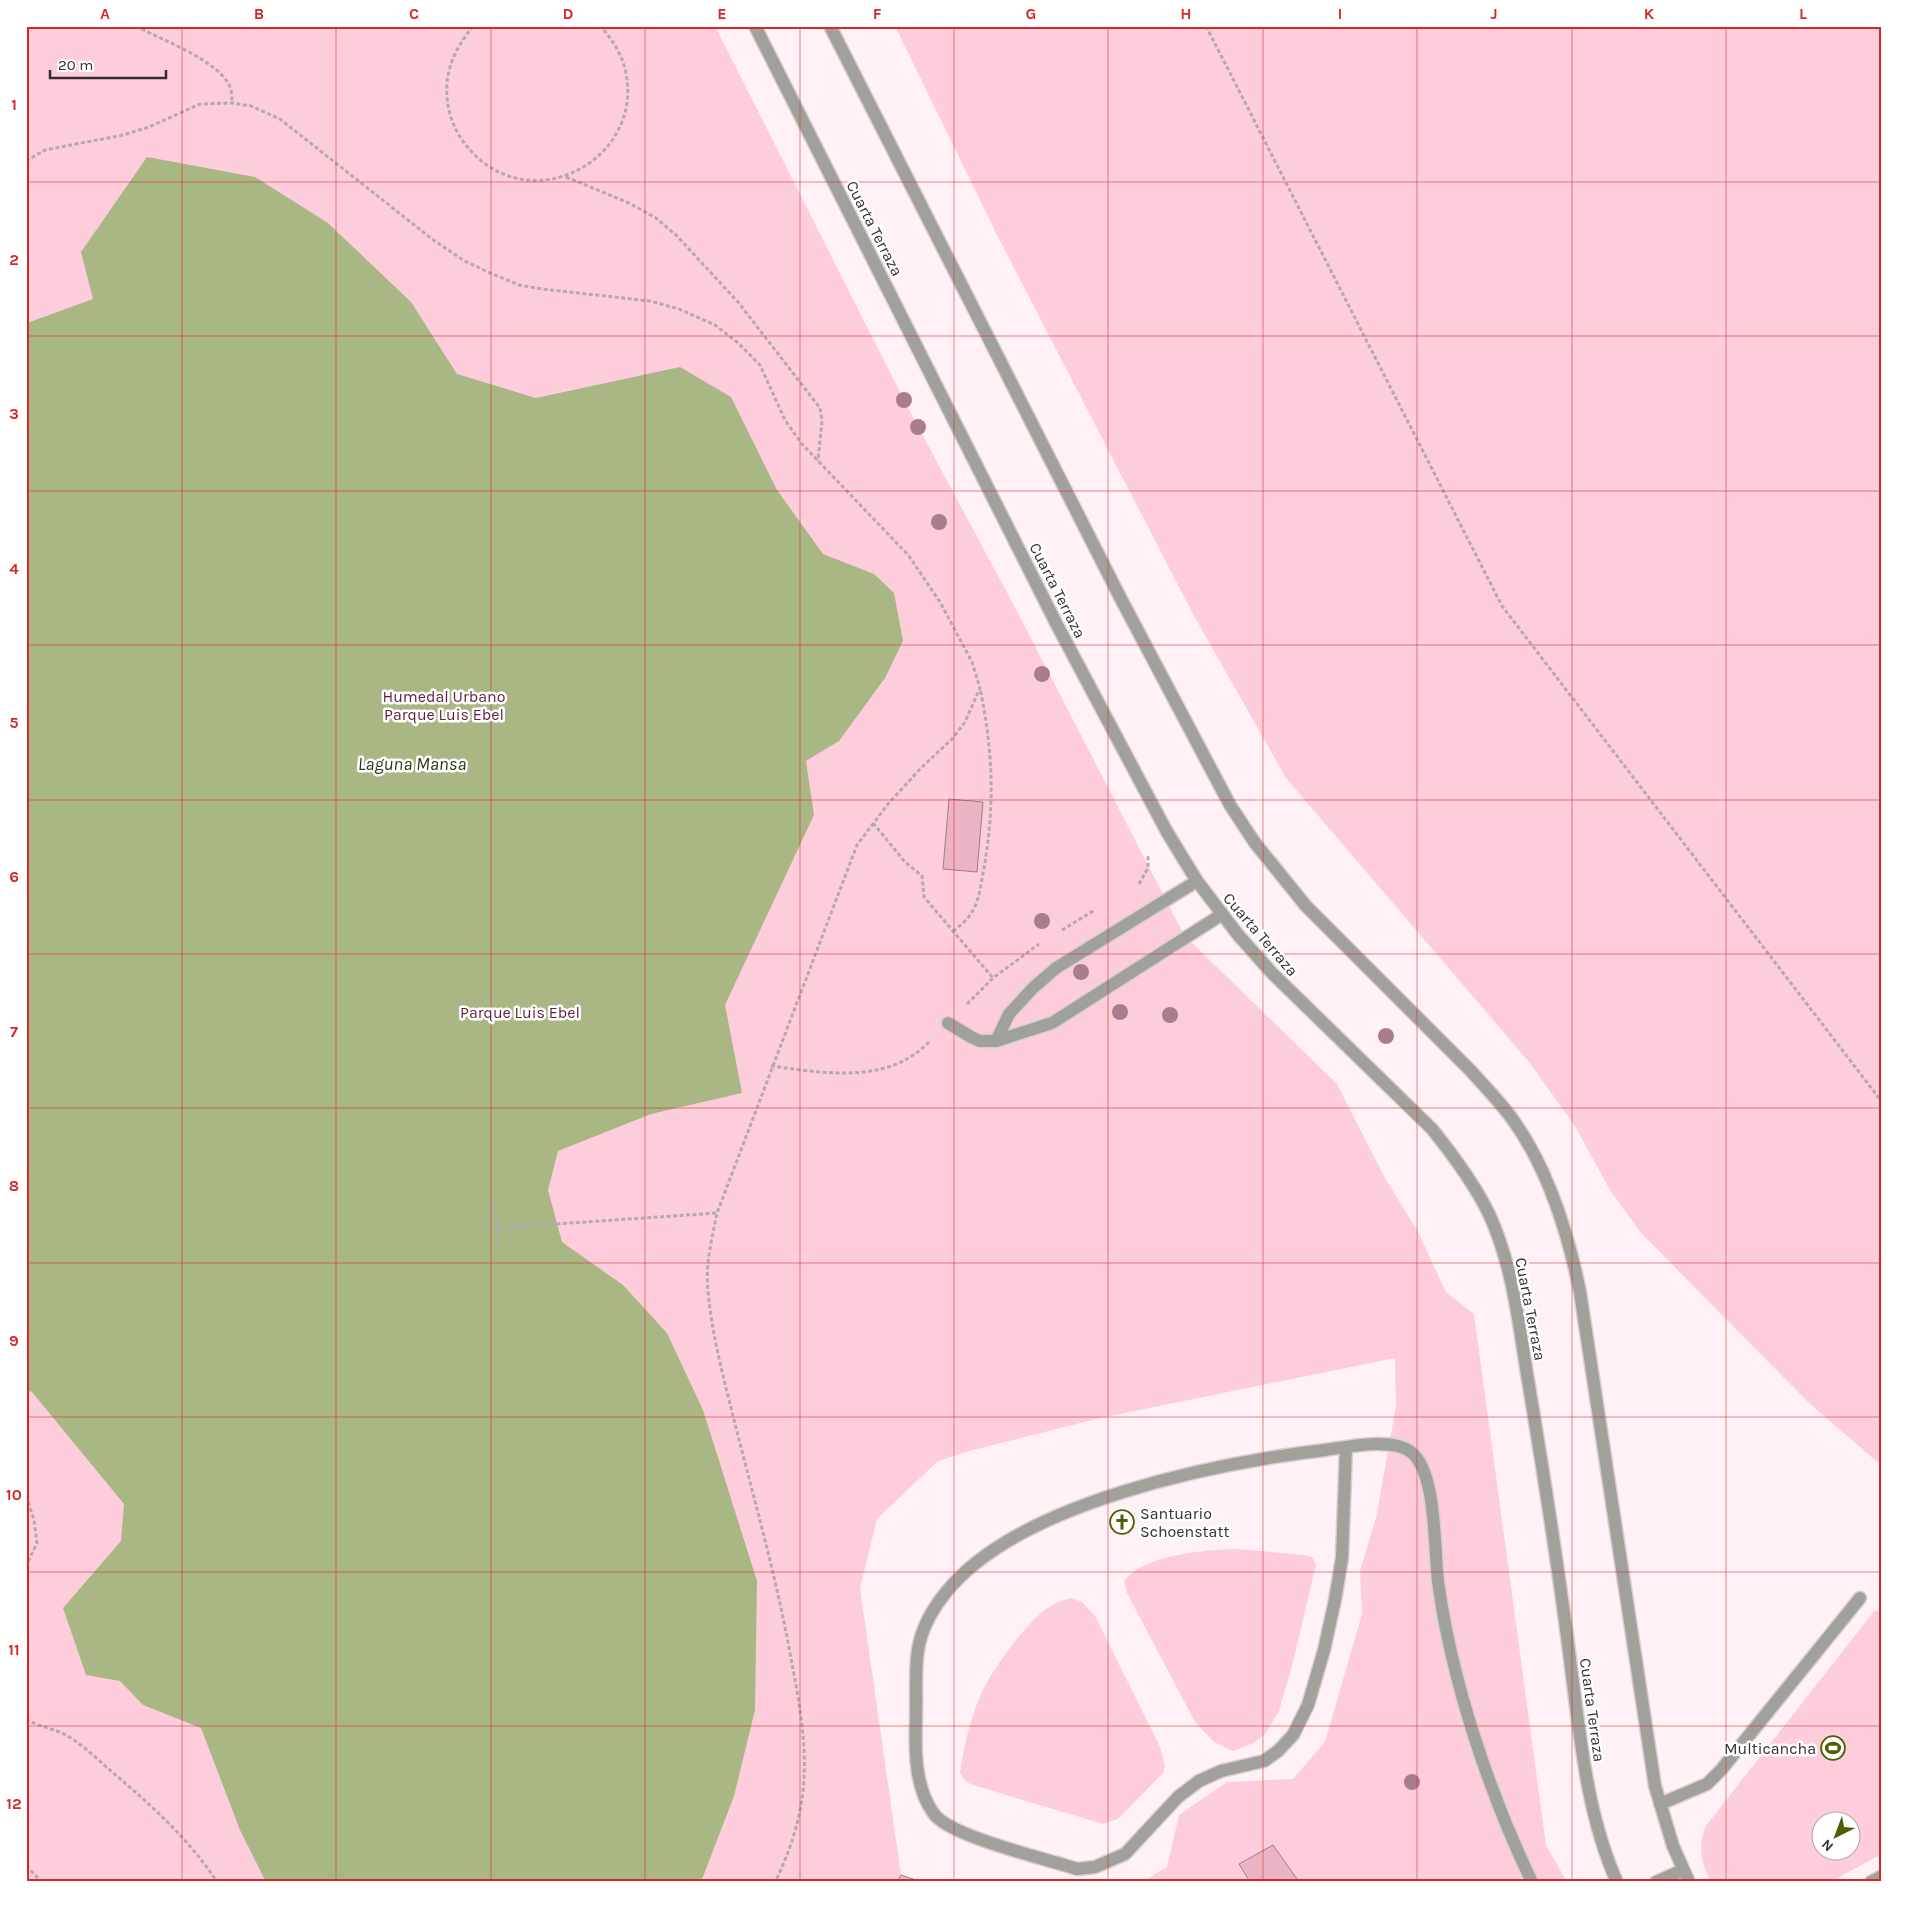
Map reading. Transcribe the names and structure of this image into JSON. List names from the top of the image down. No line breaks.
{"streets":{"street":["Cuarta Terraza"]},"water":["Laguna Mansa"],"parks":["Humedal Urbano Parque Luis Ebel","Parque Luis Ebel"],"places":{"church":["Santuario Schoenstatt"],"sports":["Multicancha"]},"scale_bar":"20 m","north":"bottom left","grid":{"columns":["A","B","C","D","E","F","G","H","I","J","K","L"],"rows":["1","2","3","4","5","6","7","8","9","10","11","12"]}}
